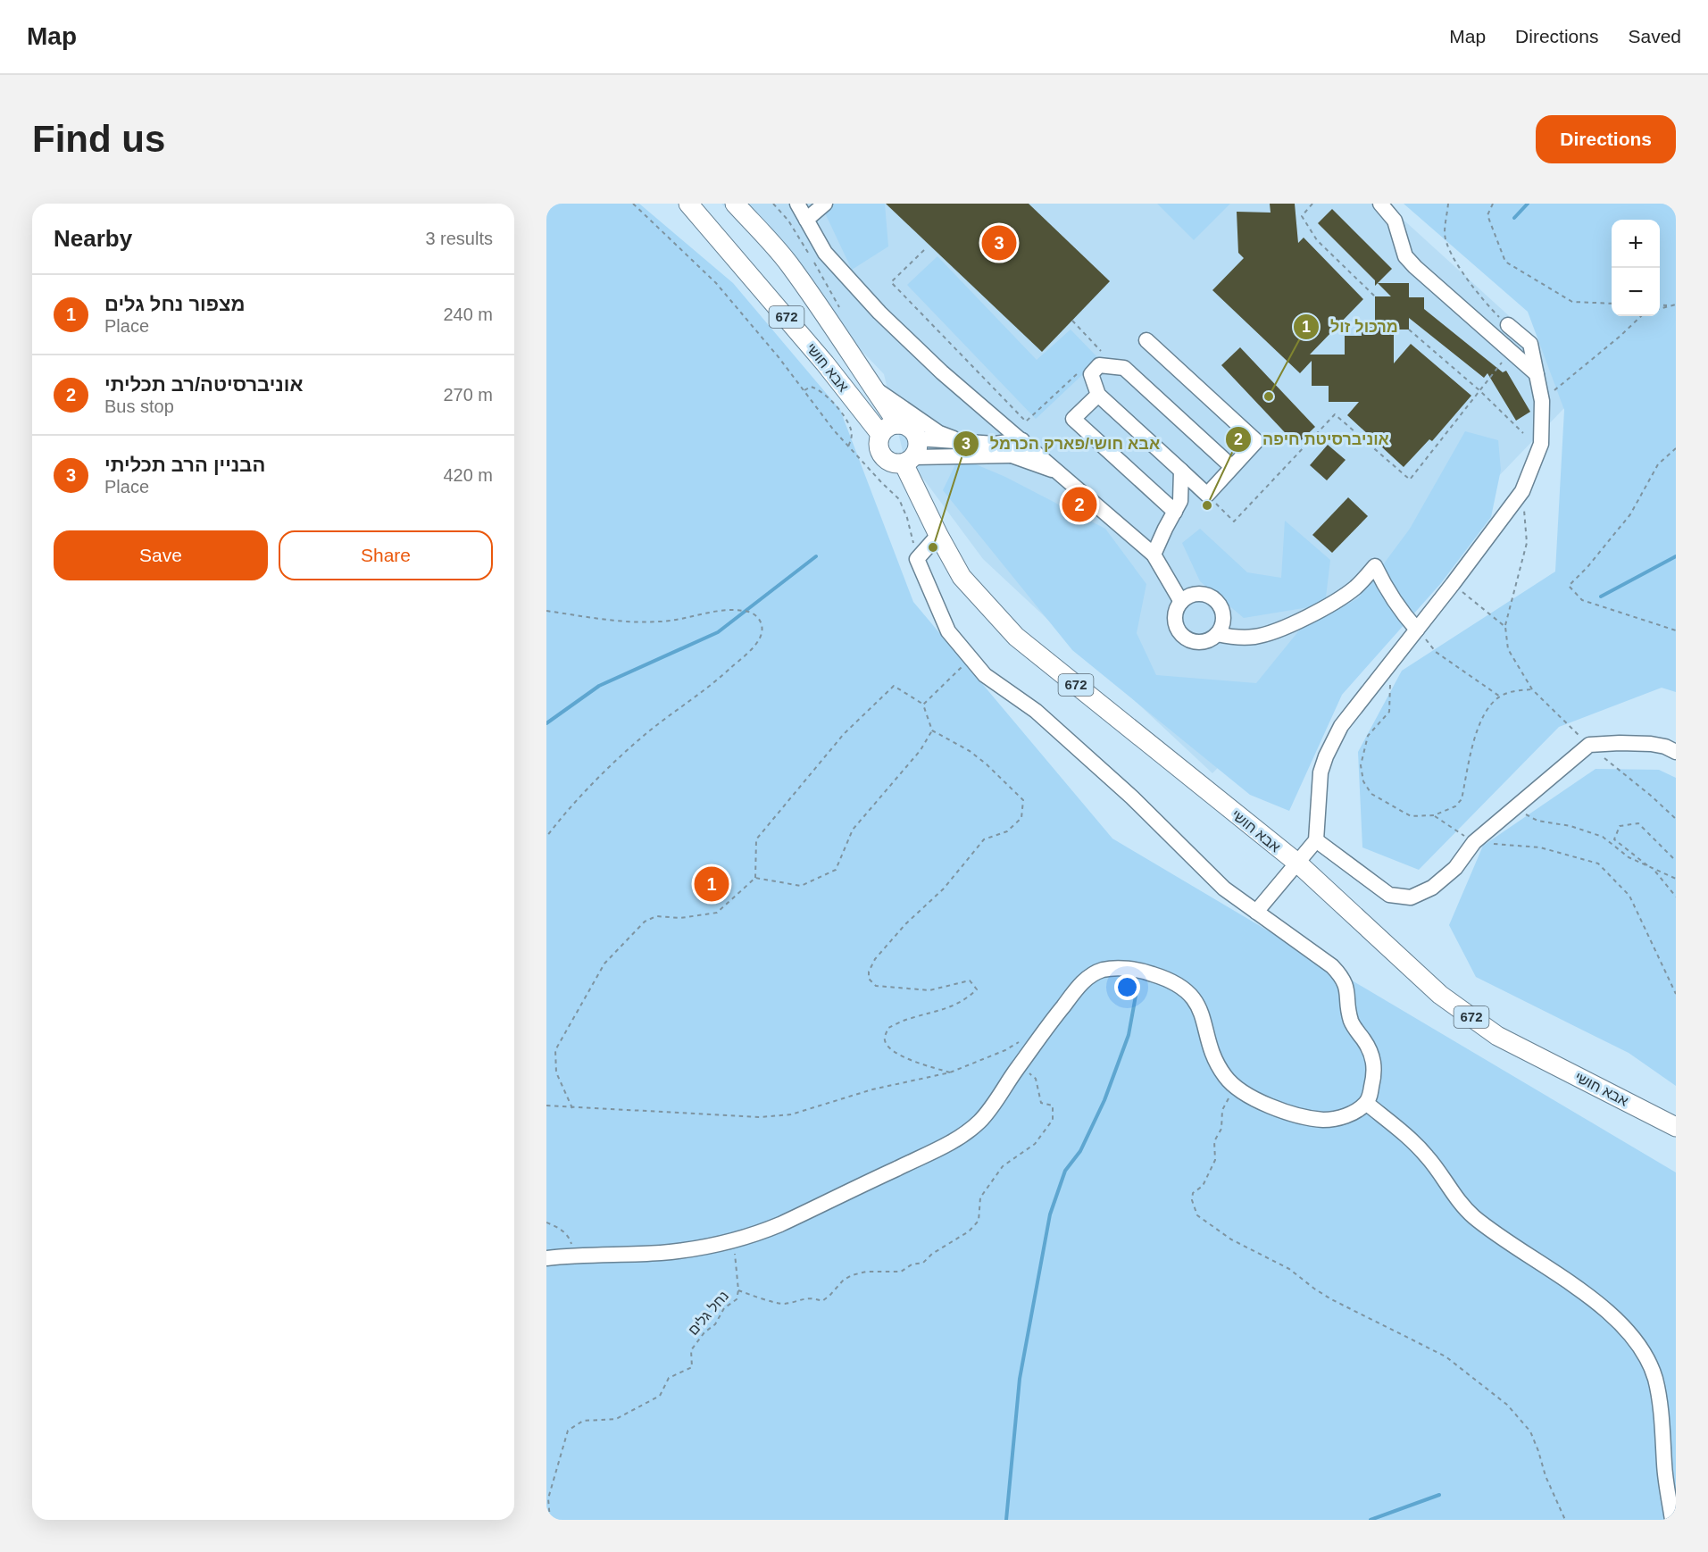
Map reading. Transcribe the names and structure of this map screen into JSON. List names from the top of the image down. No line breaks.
{"streets":{"main road":["672","אבא חושי"],"path":["נחל גלים"]},"places":["מרכול זול","אוניברסיטת חיפה","אבא חושי/פארק הכרמל"],"page":{"header":"Map","nav":["Map","Directions","Saved"],"buttons":["Directions",["Save","Share"]],"title":"Find us","heading":["Nearby","3 results"],"map_buttons":["+","−"],"pins":["3","2","1"],"list":[{"mark":"1","name":"מצפור נחל גלים","note":"Place","value":"240 m"},{"mark":"2","name":"אוניברסיטה/רב תכליתי","note":"Bus stop","value":"270 m"},{"mark":"3","name":"הבניין הרב תכליתי","note":"Place","value":"420 m"}]}}
